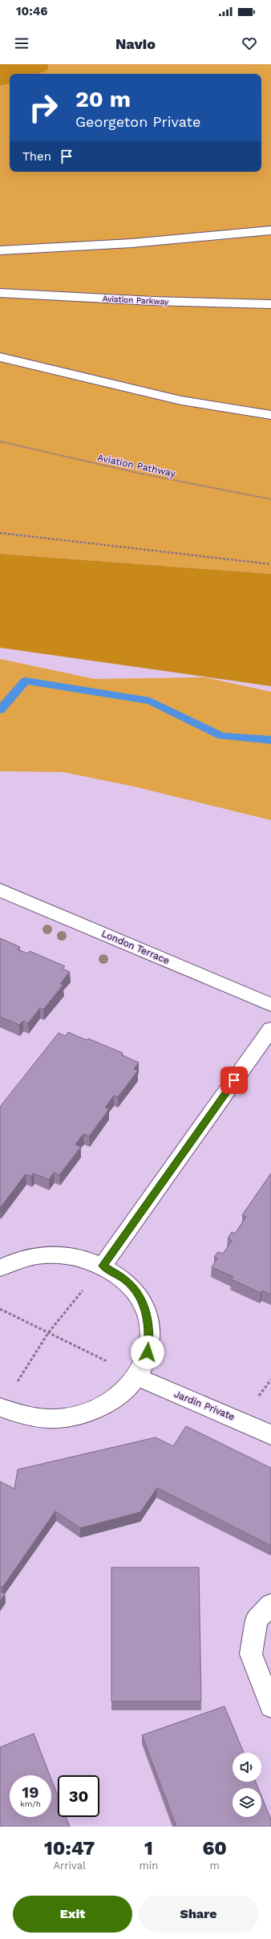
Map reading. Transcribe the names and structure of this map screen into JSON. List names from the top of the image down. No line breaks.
{"streets":{"street":["Aviation Parkway","London Terrace","Jardin Private"],"path":["Aviation Pathway"]},"page":{"status":"10:46","header":"Navio","turn":["20 m","Georgeton Private"],"then":"Then","speed":"19 km/h","limit":"30","eta":["10:47","Arrival","1","min","60","m"],"buttons":["Exit","Share"]}}
